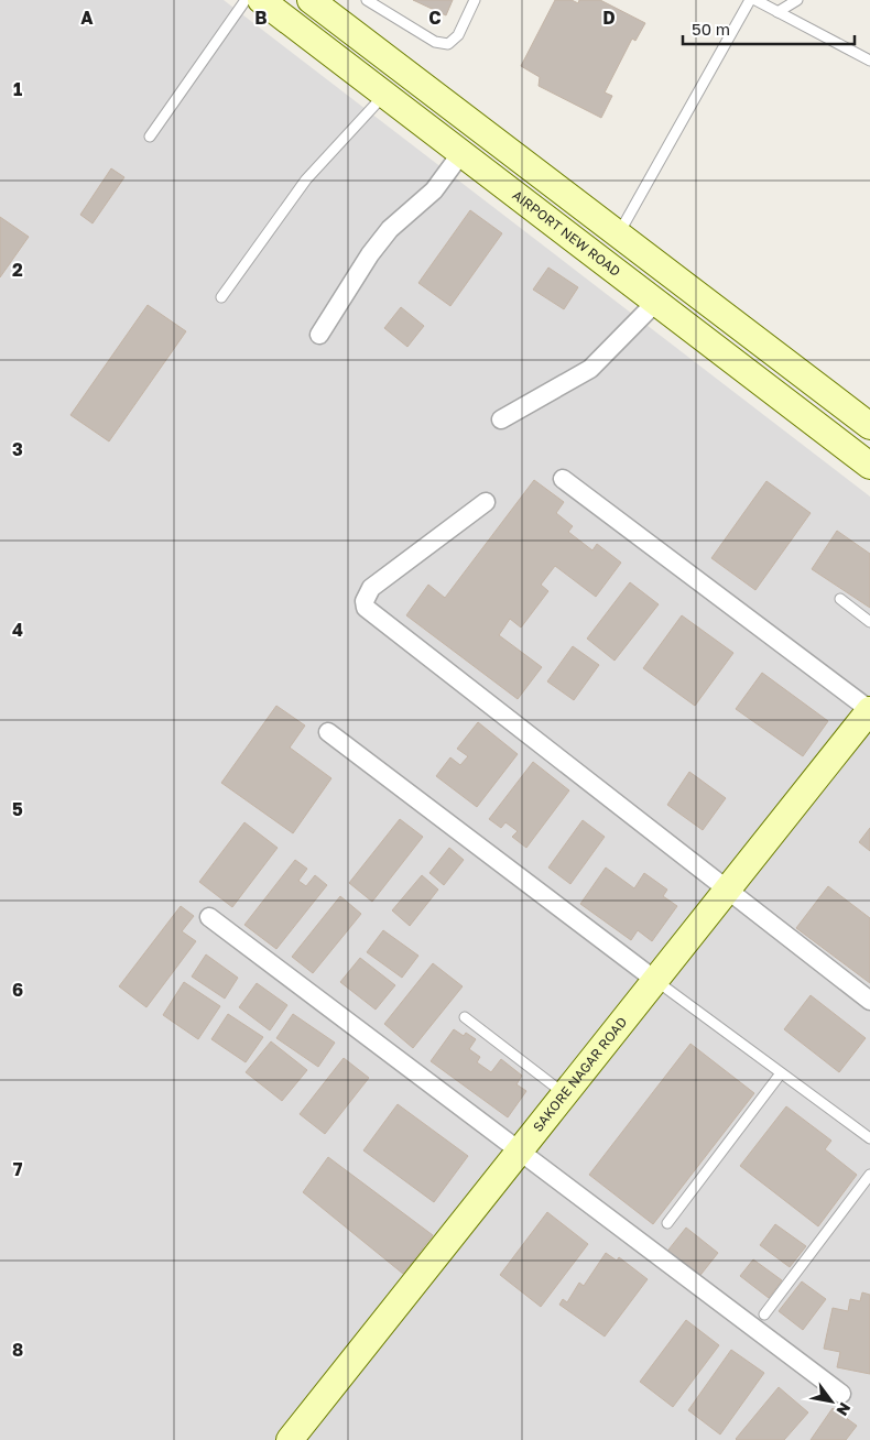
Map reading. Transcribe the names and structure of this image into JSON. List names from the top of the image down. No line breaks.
{"streets":{"main road":["AIRPORT NEW ROAD","SAKORE NAGAR ROAD"]},"scale_bar":"50 m","north":"bottom right","grid":{"columns":["A","B","C","D"],"rows":["1","2","3","4","5","6","7","8"]}}
